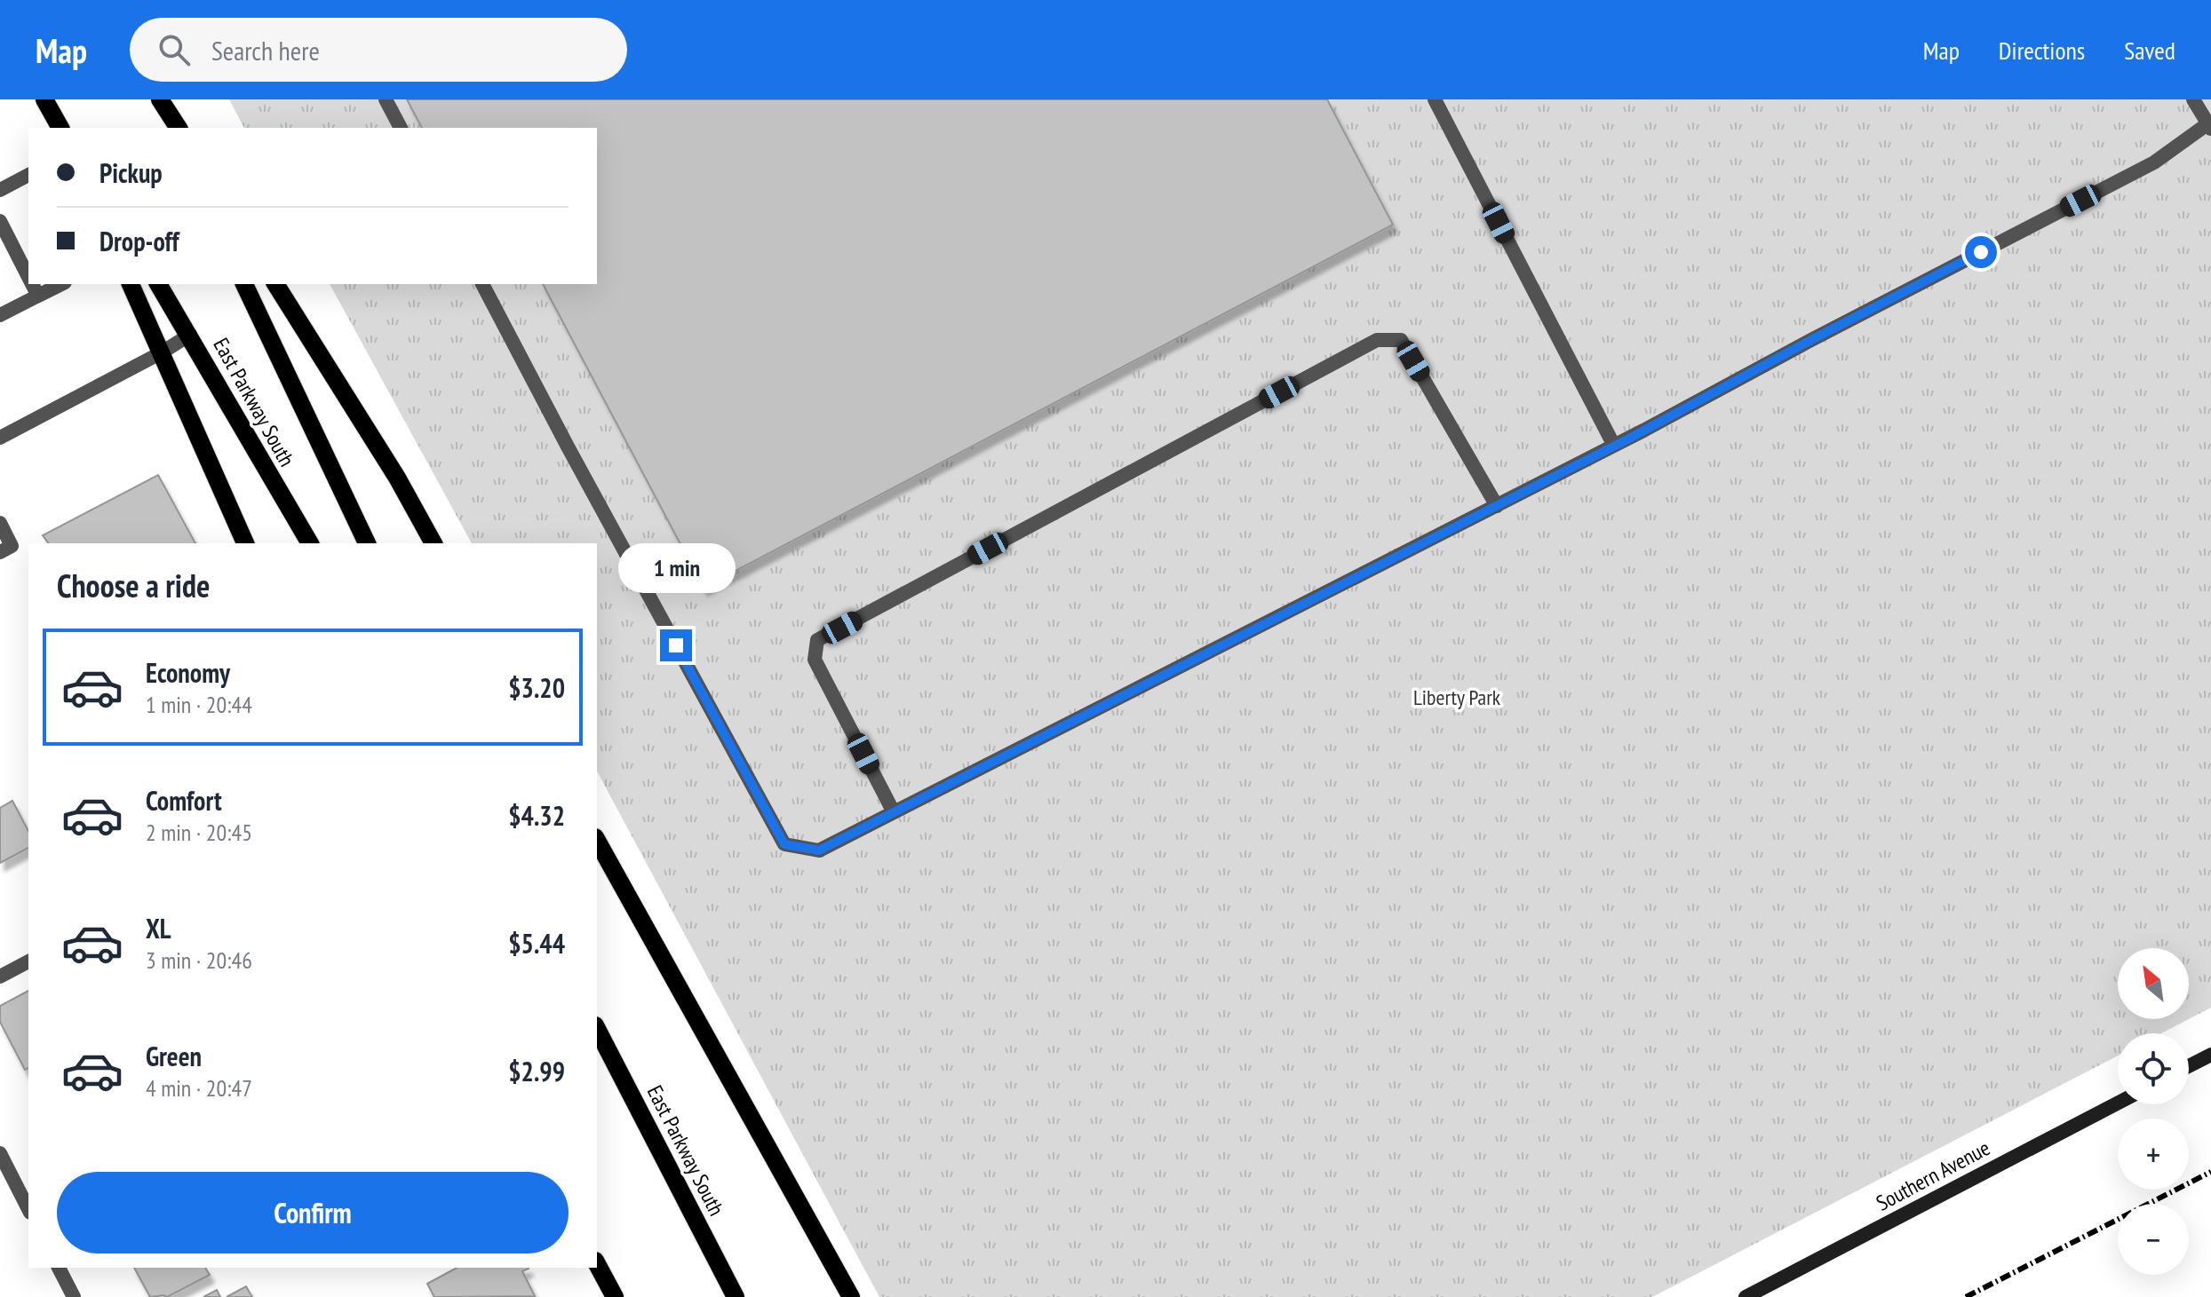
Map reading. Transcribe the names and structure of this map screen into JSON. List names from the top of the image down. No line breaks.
{"streets":{"main road":["East Parkway South","Southern Avenue"]},"parks":["Liberty Park"],"north":"top left","page":{"header":"Map","search":"Search here","nav":["Map","Directions","Saved"],"banner":["Pickup","Drop-off"],"bubble":"1 min","heading":"Choose a ride","list":[{"name":"Economy","note":"1 min · 20:44","value":"$3.20"},{"name":"Comfort","note":"2 min · 20:45","value":"$4.32"},{"name":"XL","note":"3 min · 20:46","value":"$5.44"},{"name":"Green","note":"4 min · 20:47","value":"$2.99"}],"map_buttons":["+","−"],"buttons":"Confirm"}}
